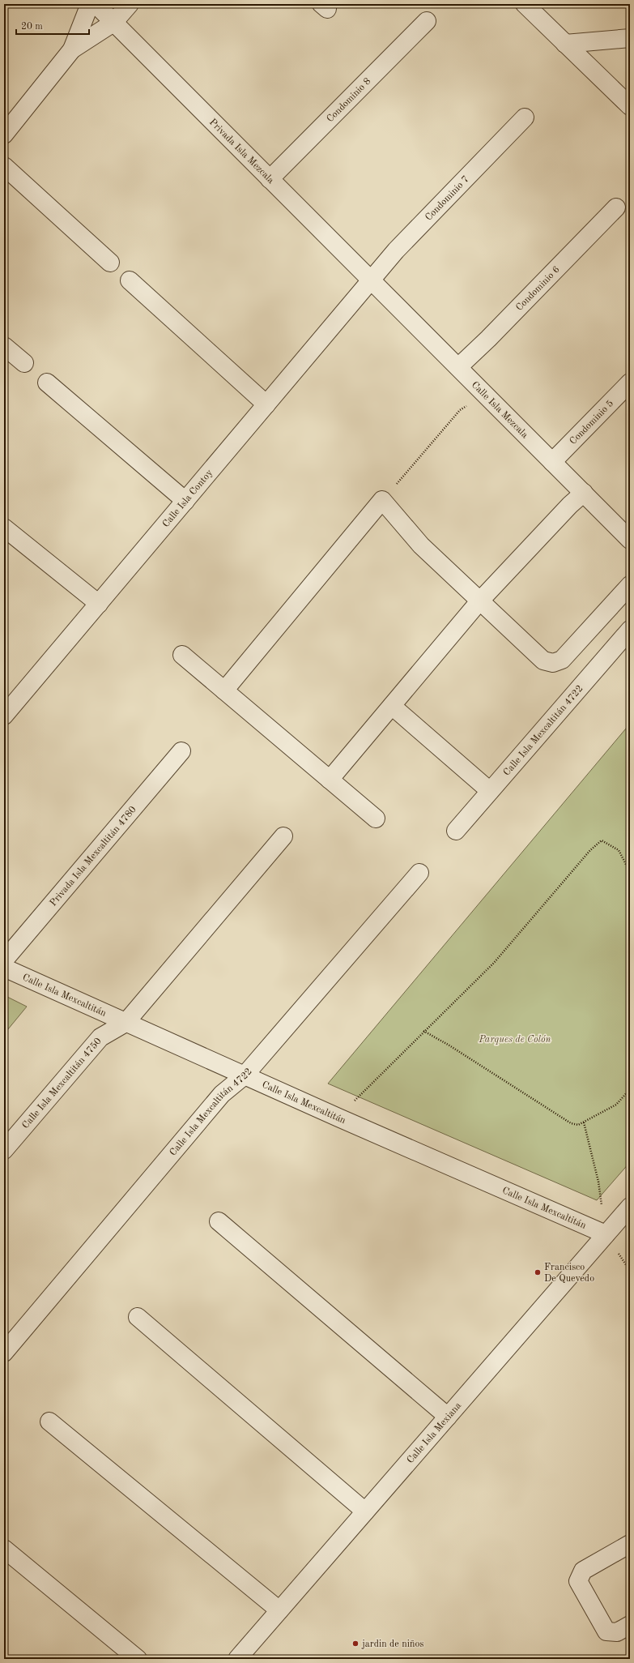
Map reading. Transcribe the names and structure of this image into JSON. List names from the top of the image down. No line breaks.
{"streets":{"street":["Condominio 8","Privada Isla Mezcala","Condominio 7","Condominio 6","Calle Isla Mezcala","Condominio 5","Calle Isla Contoy","Calle Isla Mexcaltitán 4722","Privada Isla Mexcaltitán 4780","Calle Isla Mexcaltitán","Calle Isla Mexcaltitán 4750","Calle Isla Mexiana"]},"crossings":[["Condominio 8","Privada Isla Mezcala"],["Privada Isla Mezcala","Condominio 7"],["Privada Isla Mezcala","Calle Isla Mezcala"],["Privada Isla Mezcala","Calle Isla Contoy"],["Condominio 7","Calle Isla Mezcala"],["Condominio 7","Calle Isla Contoy"],["Condominio 6","Calle Isla Mezcala"],["Calle Isla Mezcala","Condominio 5"],["Calle Isla Mezcala","Calle Isla Contoy"],["Calle Isla Mexcaltitán 4722","Calle Isla Mexcaltitán"],["Calle Isla Mexcaltitán","Calle Isla Mexcaltitán 4750"],["Calle Isla Mexcaltitán","Calle Isla Mexiana"]],"parks":["Parques de Colón"],"places":["Francisco De Quevedo","jardin de niños"],"scale_bar":"20 m"}
